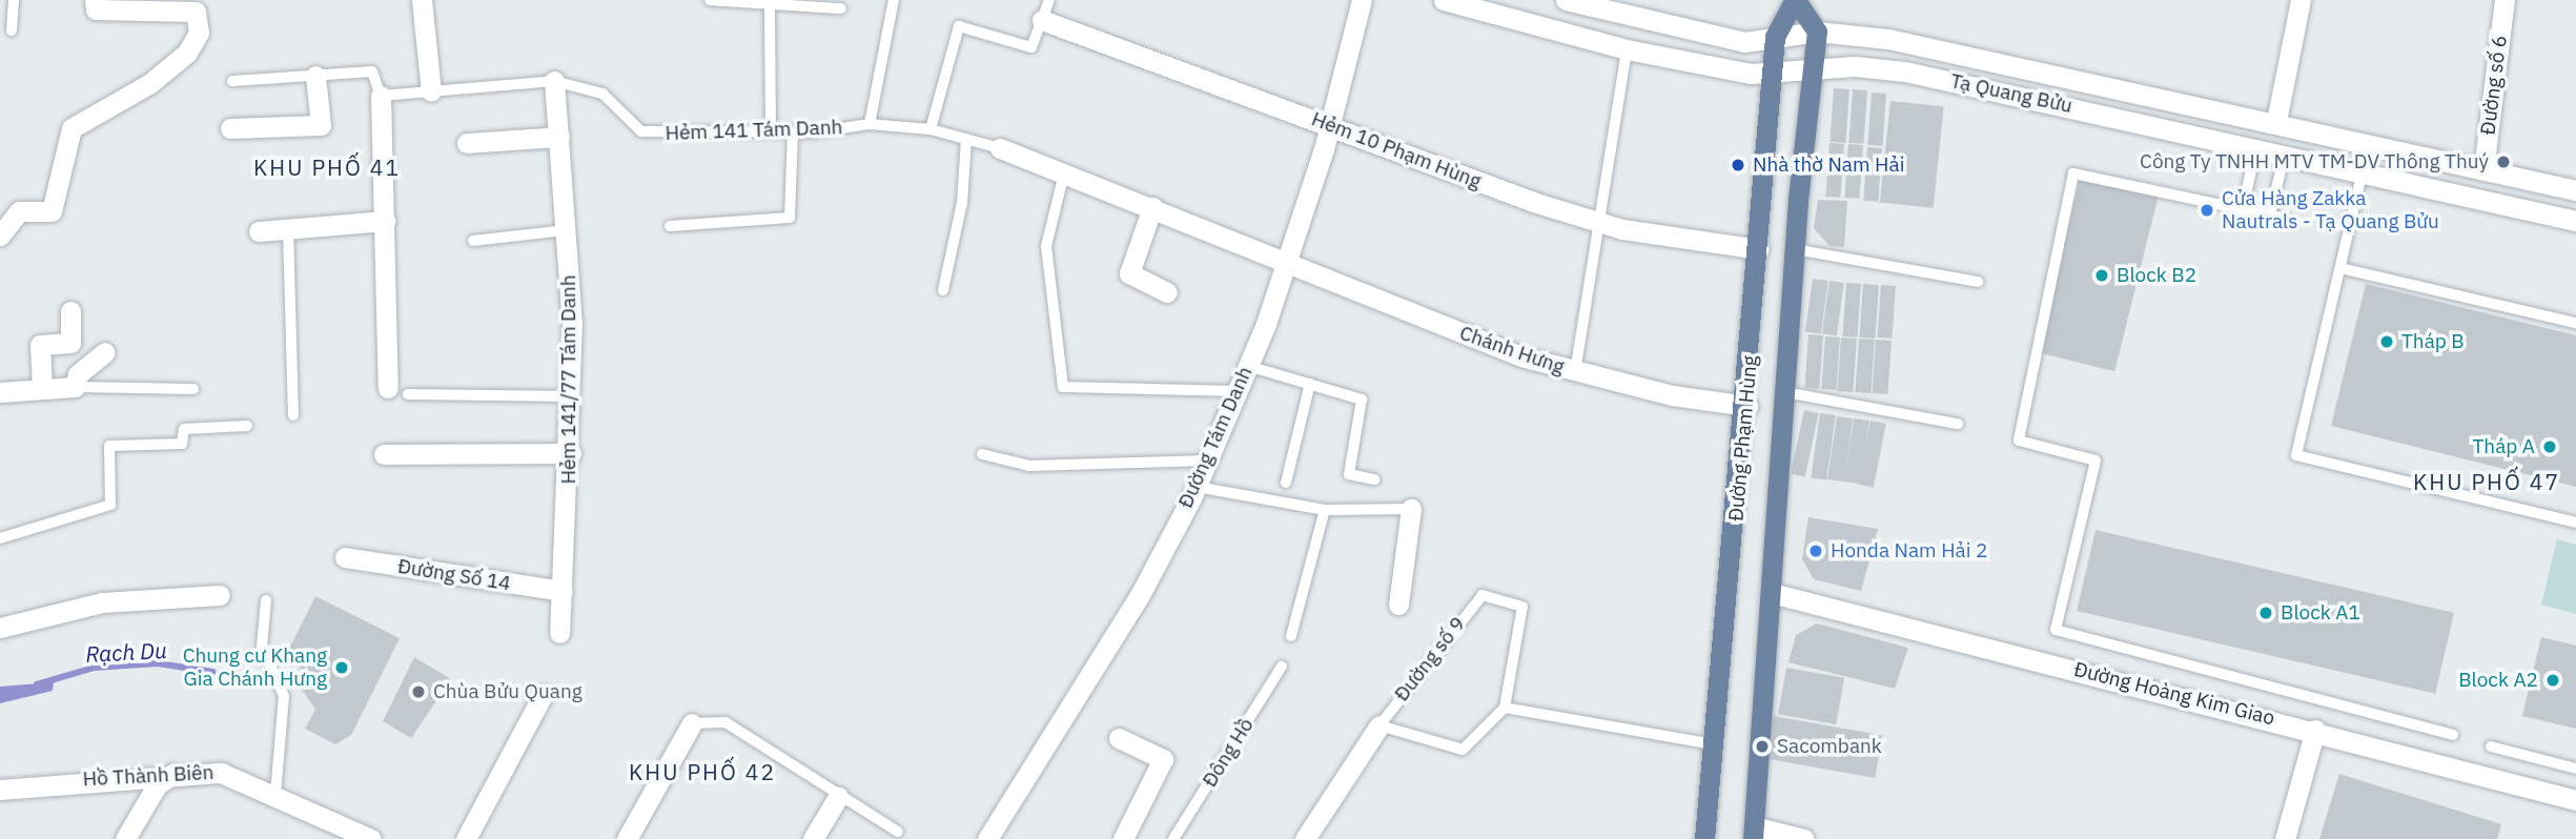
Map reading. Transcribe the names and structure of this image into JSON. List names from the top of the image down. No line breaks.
{"streets":{"main road":["Đường Phạm Hùng"],"street":["Đường số 6","Tạ Quang Bửu","Hẻm 141 Tám Danh","Hẻm 10 Phạm Hùng","Chánh Hưng","Hẻm 141/77 Tám Danh","Đường Tám Danh","Đường Số 14","Đường Hoàng Kim Giao","Hồ Thành Biên"],"lane":["Đường số 9","Đông Hồ"]},"crossings":[["Đường số 6","Tạ Quang Bửu"],["Tạ Quang Bửu","Đường Phạm Hùng"],["Hẻm 141 Tám Danh","Chánh Hưng"],["Hẻm 141 Tám Danh","Hẻm 141/77 Tám Danh"],["Hẻm 141 Tám Danh","Đường Tám Danh"],["Hẻm 10 Phạm Hùng","Đường Tám Danh"],["Hẻm 10 Phạm Hùng","Đường Phạm Hùng"],["Chánh Hưng","Đường Tám Danh"],["Chánh Hưng","Đường Phạm Hùng"],["Hẻm 141/77 Tám Danh","Đường Số 14"],["Đường Phạm Hùng","Đường Hoàng Kim Giao"]],"districts":["KHU PHỐ 41","KHU PHỐ 47","KHU PHỐ 42"],"water":["Rạch Du"],"places":["Công Ty TNHH MTV TM-DV Thông Thuý","Nhà thờ Nam Hải","Cửa Hàng Zakka Nautrals - Tạ Quang Bửu","Block B2","Tháp B","Tháp A","Honda Nam Hải 2","Block A1","Chung cư Khang Gia Chánh Hưng","Block A2","Chùa Bửu Quang","Sacombank"]}
